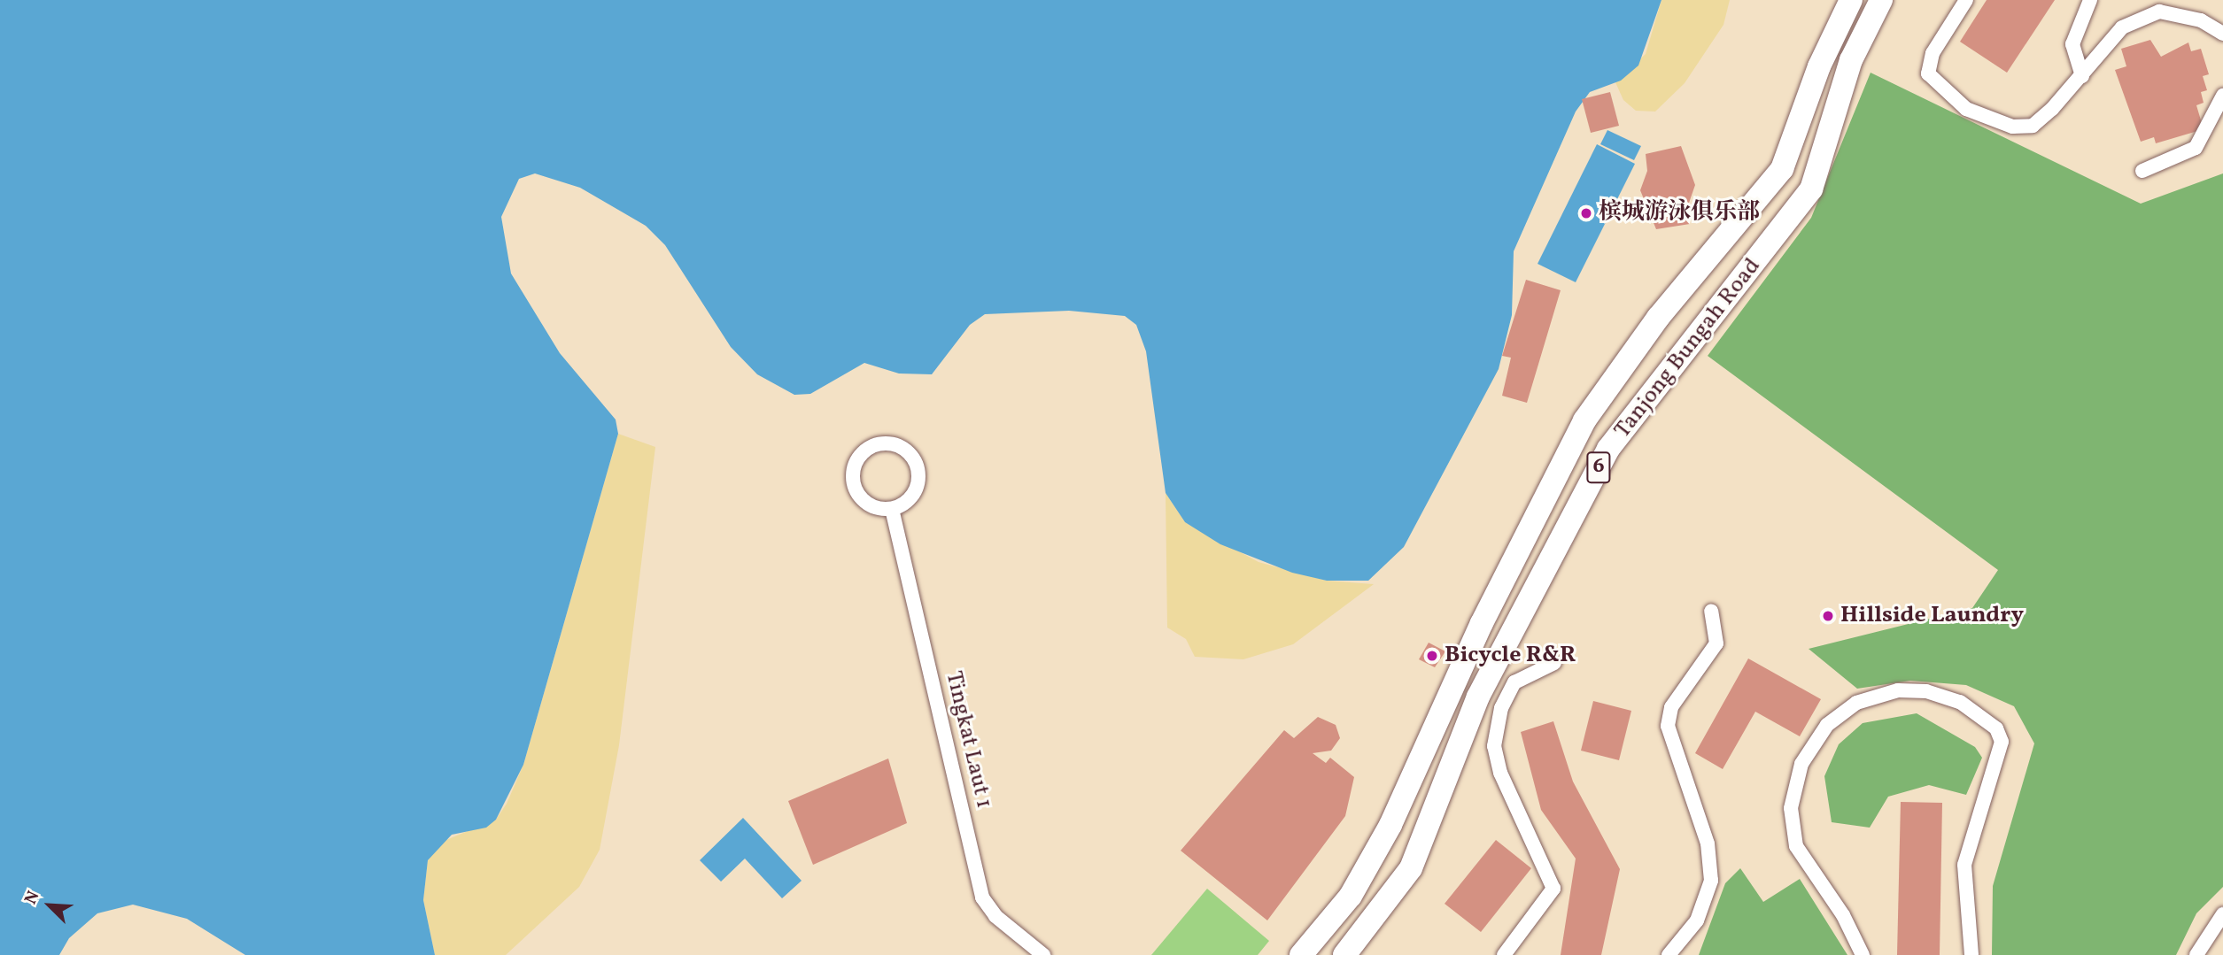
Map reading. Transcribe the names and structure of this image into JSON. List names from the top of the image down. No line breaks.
{"streets":{"main road":["Tanjong Bungah Road","6"],"street":["Tingkat Laut 1"]},"places":["槟城游泳俱乐部","Hillside Laundry","Bicycle R&R"],"north":"top left"}
